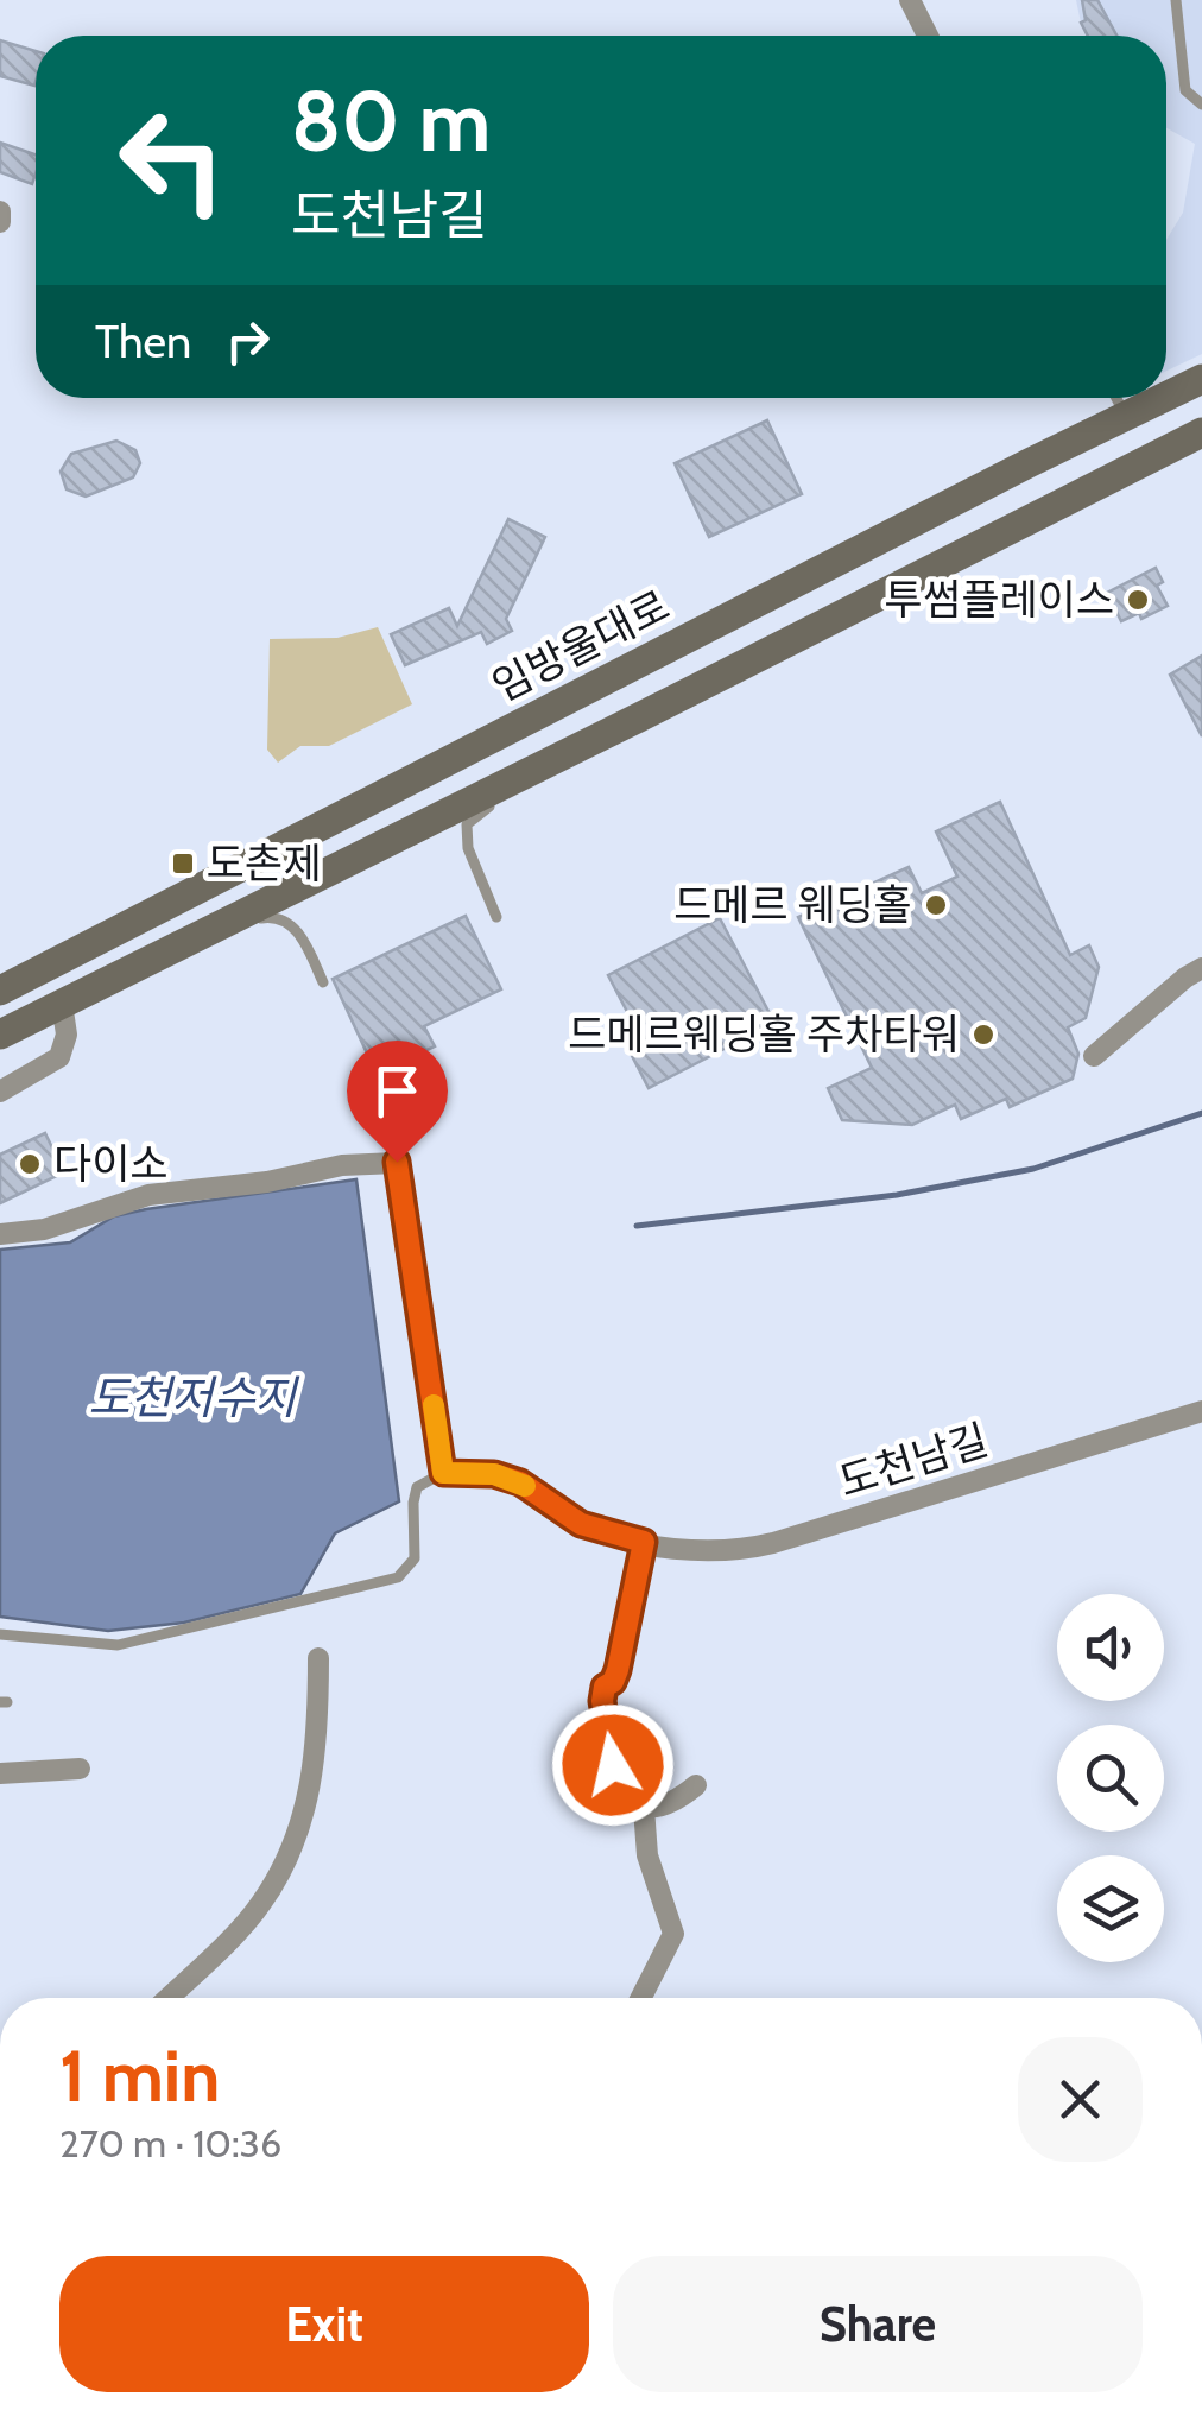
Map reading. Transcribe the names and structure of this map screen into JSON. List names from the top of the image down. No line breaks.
{"streets":{"main road":["임방울대로"],"street":["도천남길"]},"water":["도천저수지"],"places":{"other":["투썸플레이스","드메르 웨딩홀","드메르웨딩홀 주차타워","다이소"],"transit":["도촌제"]},"page":{"turn":["80 m","도천남길"],"then":"Then","heading":["1 min","270 m · 10:36"],"buttons":["Exit","Share"]}}
